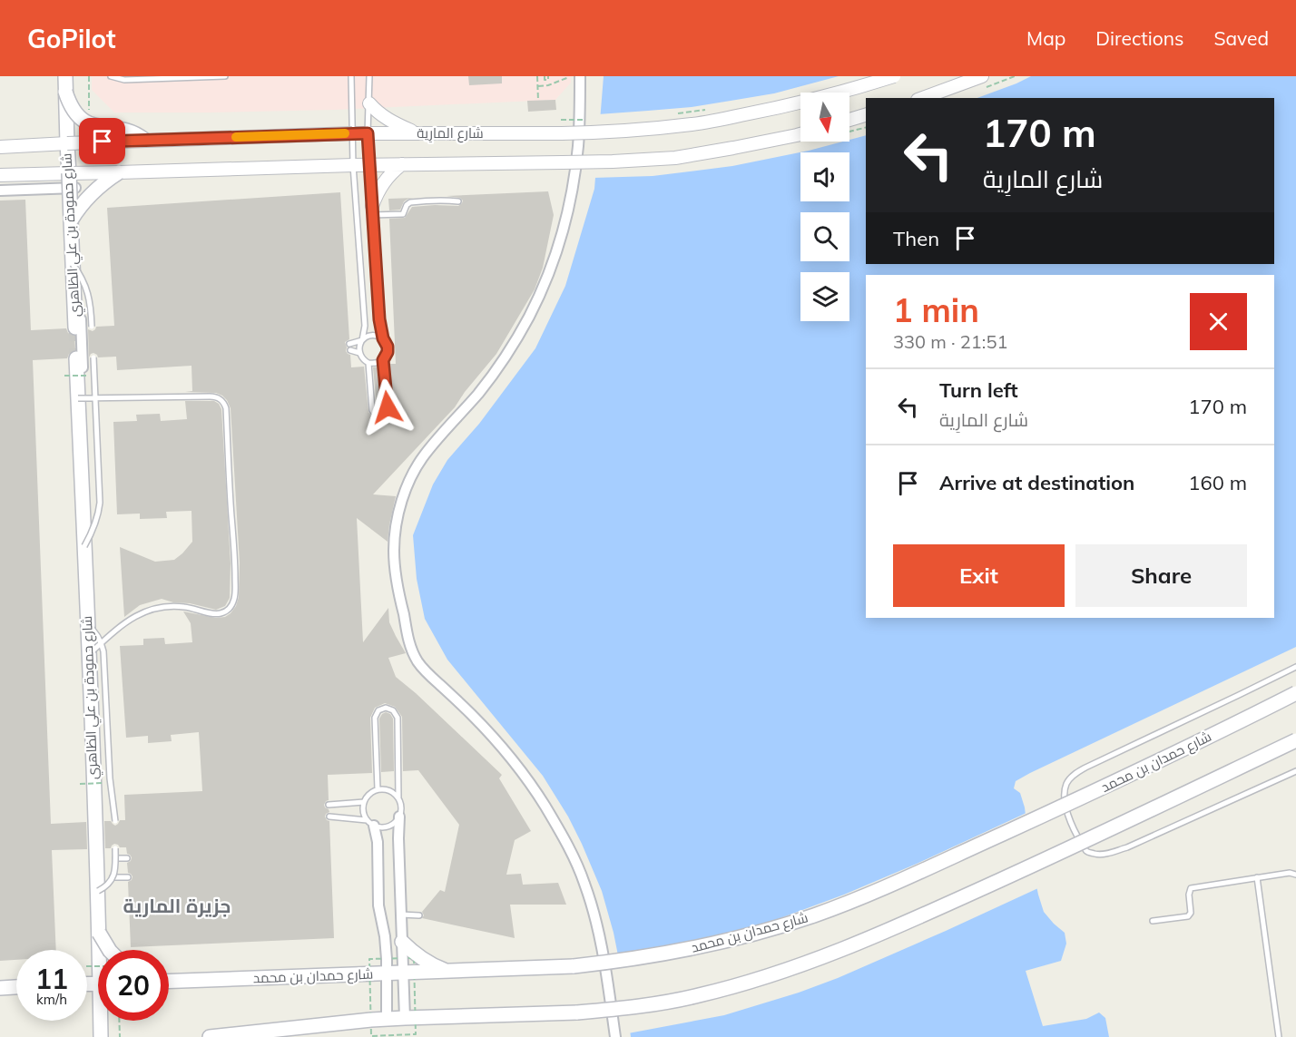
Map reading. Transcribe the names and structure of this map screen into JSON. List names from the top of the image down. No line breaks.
{"streets":{"main road":["شارع حمودة بن علي الظاهري","شارع حمدان بن محمد"],"street":["شارع المارِية"]},"crossings":[["شارع المارِية","شارع حمودة بن علي الظاهري"]],"districts":["جزيرة المارية"],"north":"bottom","page":{"header":"GoPilot","nav":["Map","Directions","Saved"],"turn":["170 m","شارع المارِية"],"then":"Then","heading":["1 min","330 m · 21:51"],"list":[{"name":"Turn left","note":"شارع المارِية","value":"170 m"},{"name":"Arrive at destination","value":"160 m"}],"buttons":["Exit","Share"],"speed":"11 km/h","limit":"20"}}
